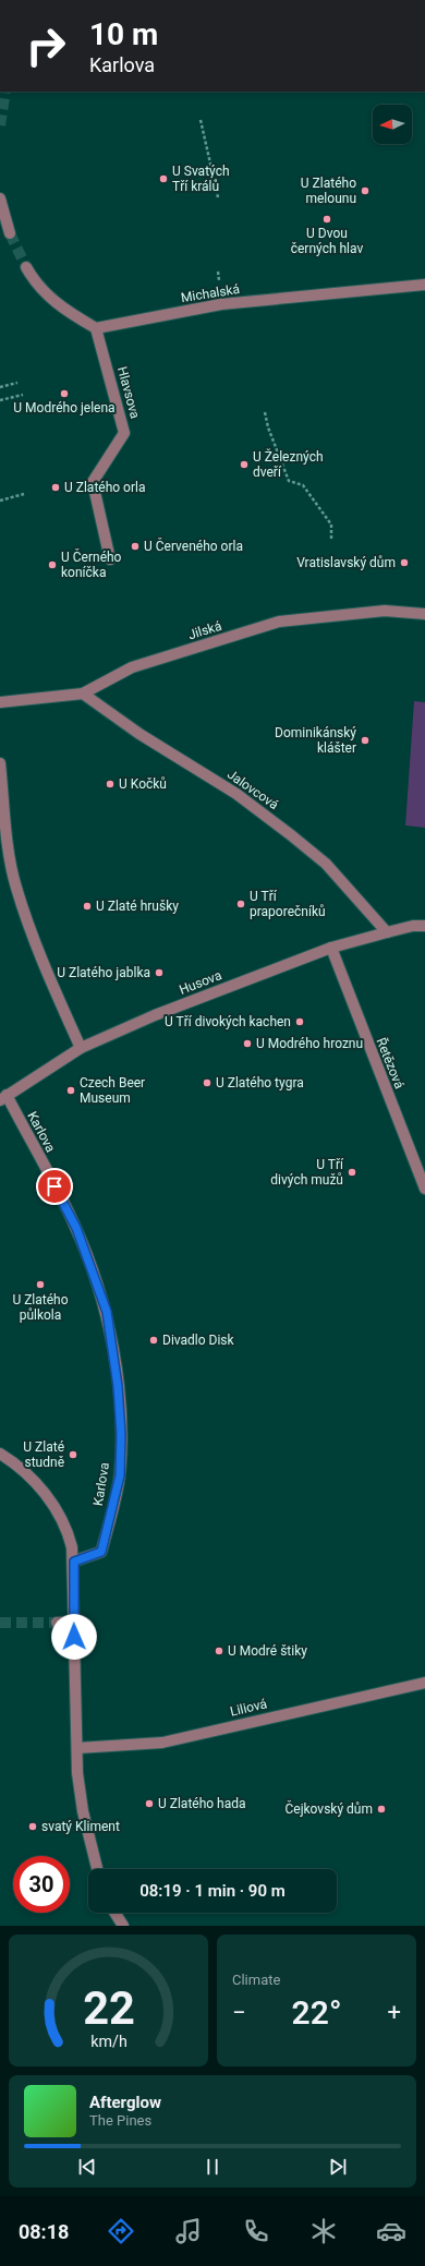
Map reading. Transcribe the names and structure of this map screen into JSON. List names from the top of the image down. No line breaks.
{"streets":{"street":["Michalská","Hlavsova","Jilská","Jalovcová","Husova","Řetězová","Karlova","Liliová"]},"crossings":[["Michalská","Hlavsova"],["Jilská","Jalovcová"],["Jalovcová","Husova"],["Husova","Řetězová"],["Husova","Karlova"]],"places":["U Svatých Tří králů","U Zlatého melounu","U Dvou černých hlav","U Modrého jelena","U Železných dveří","U Zlatého orla","U Červeného orla","Vratislavský dům","U Černého koníčka","Dominikánský klášter","U Kočků","U Tří praporečníků","U Zlaté hrušky","U Zlatého jablka","U Tří divokých kachen","U Modrého hroznu","U Zlatého tygra","Czech Beer Museum","U Tří divých mužů","U Zlatého půlkola","Divadlo Disk","U Zlaté studně","U Modré štiky","U Zlatého hada","Čejkovský dům","svatý Kliment"],"north":"left","page":{"turn":["10 m","Karlova"],"limit":"30","trip":"08:19 · 1 min · 90 m","tile":"Climate","heat":["−","22°","+"],"song":["Afterglow","The Pines"],"tabs":"08:18","gauge":["22","km/h"]}}
